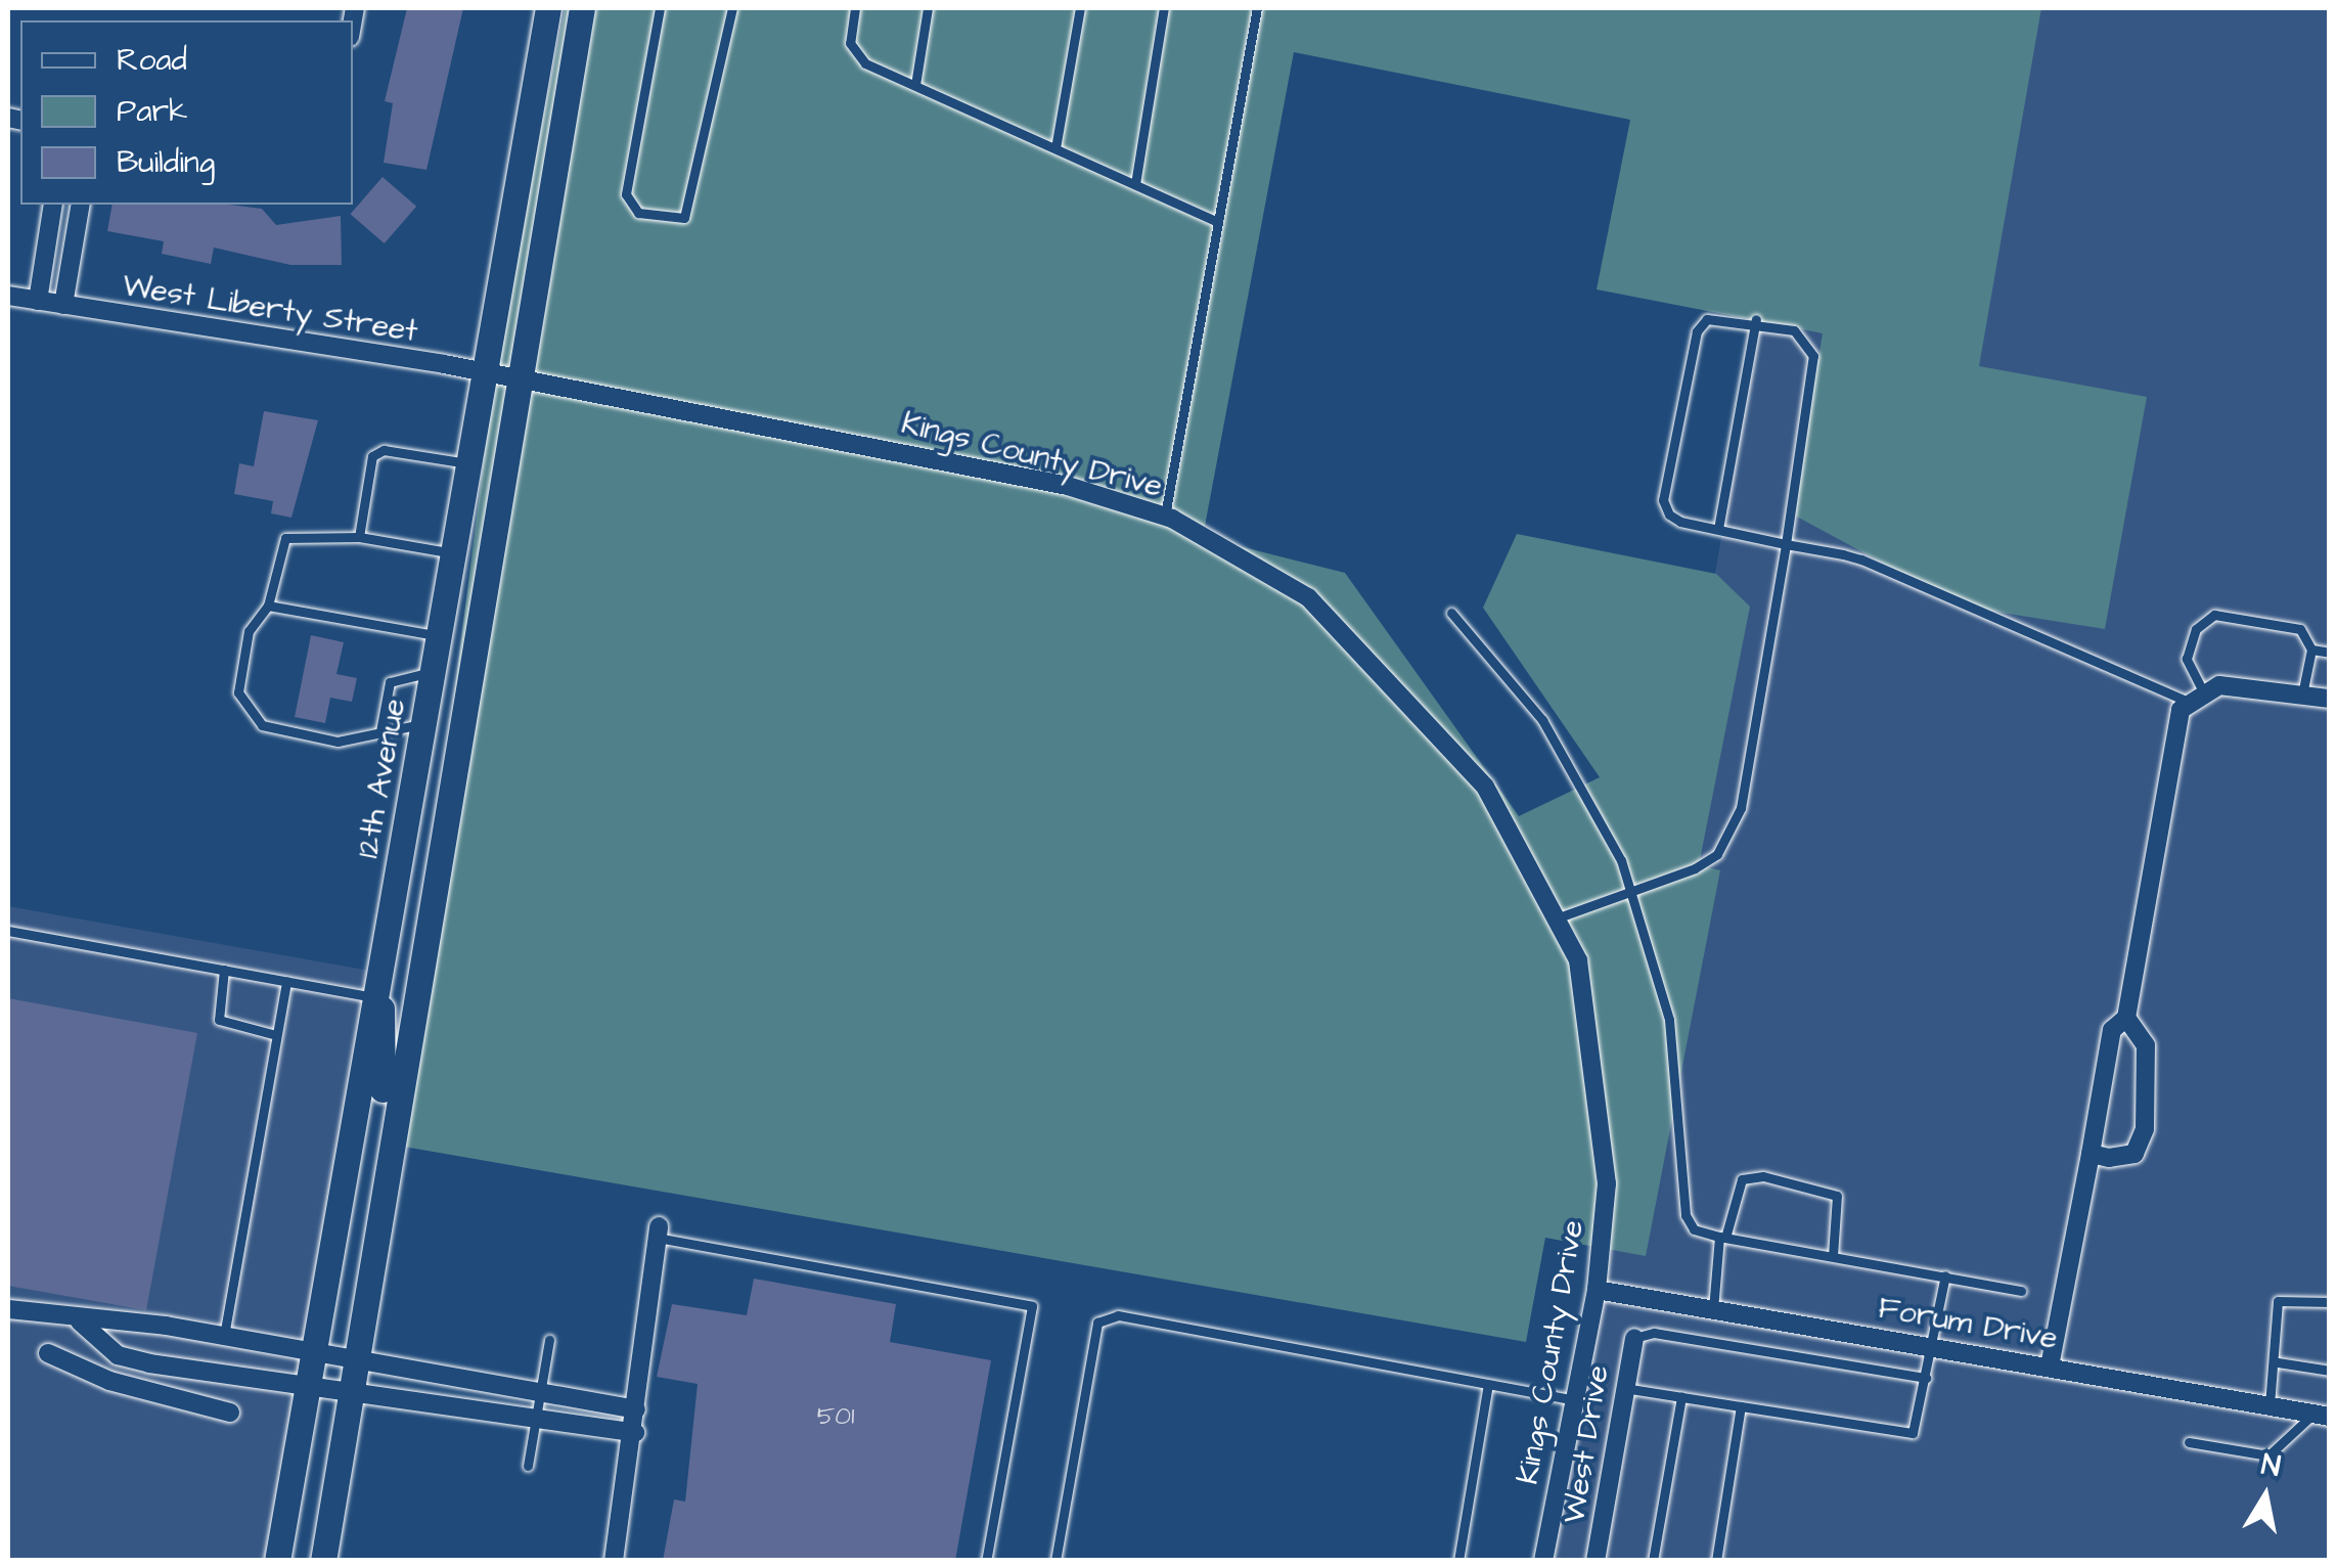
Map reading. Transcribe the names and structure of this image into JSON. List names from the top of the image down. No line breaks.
{"streets":{"main road":["12th Avenue"],"street":["West Liberty Street","Kings County Drive","Forum Drive","West Drive"]},"crossings":[["West Liberty Street","Kings County Drive"],["West Liberty Street","12th Avenue"],["Kings County Drive","Forum Drive"]],"house_numbers":["501"],"legend":["Road","Park","Building"],"north":"top"}
